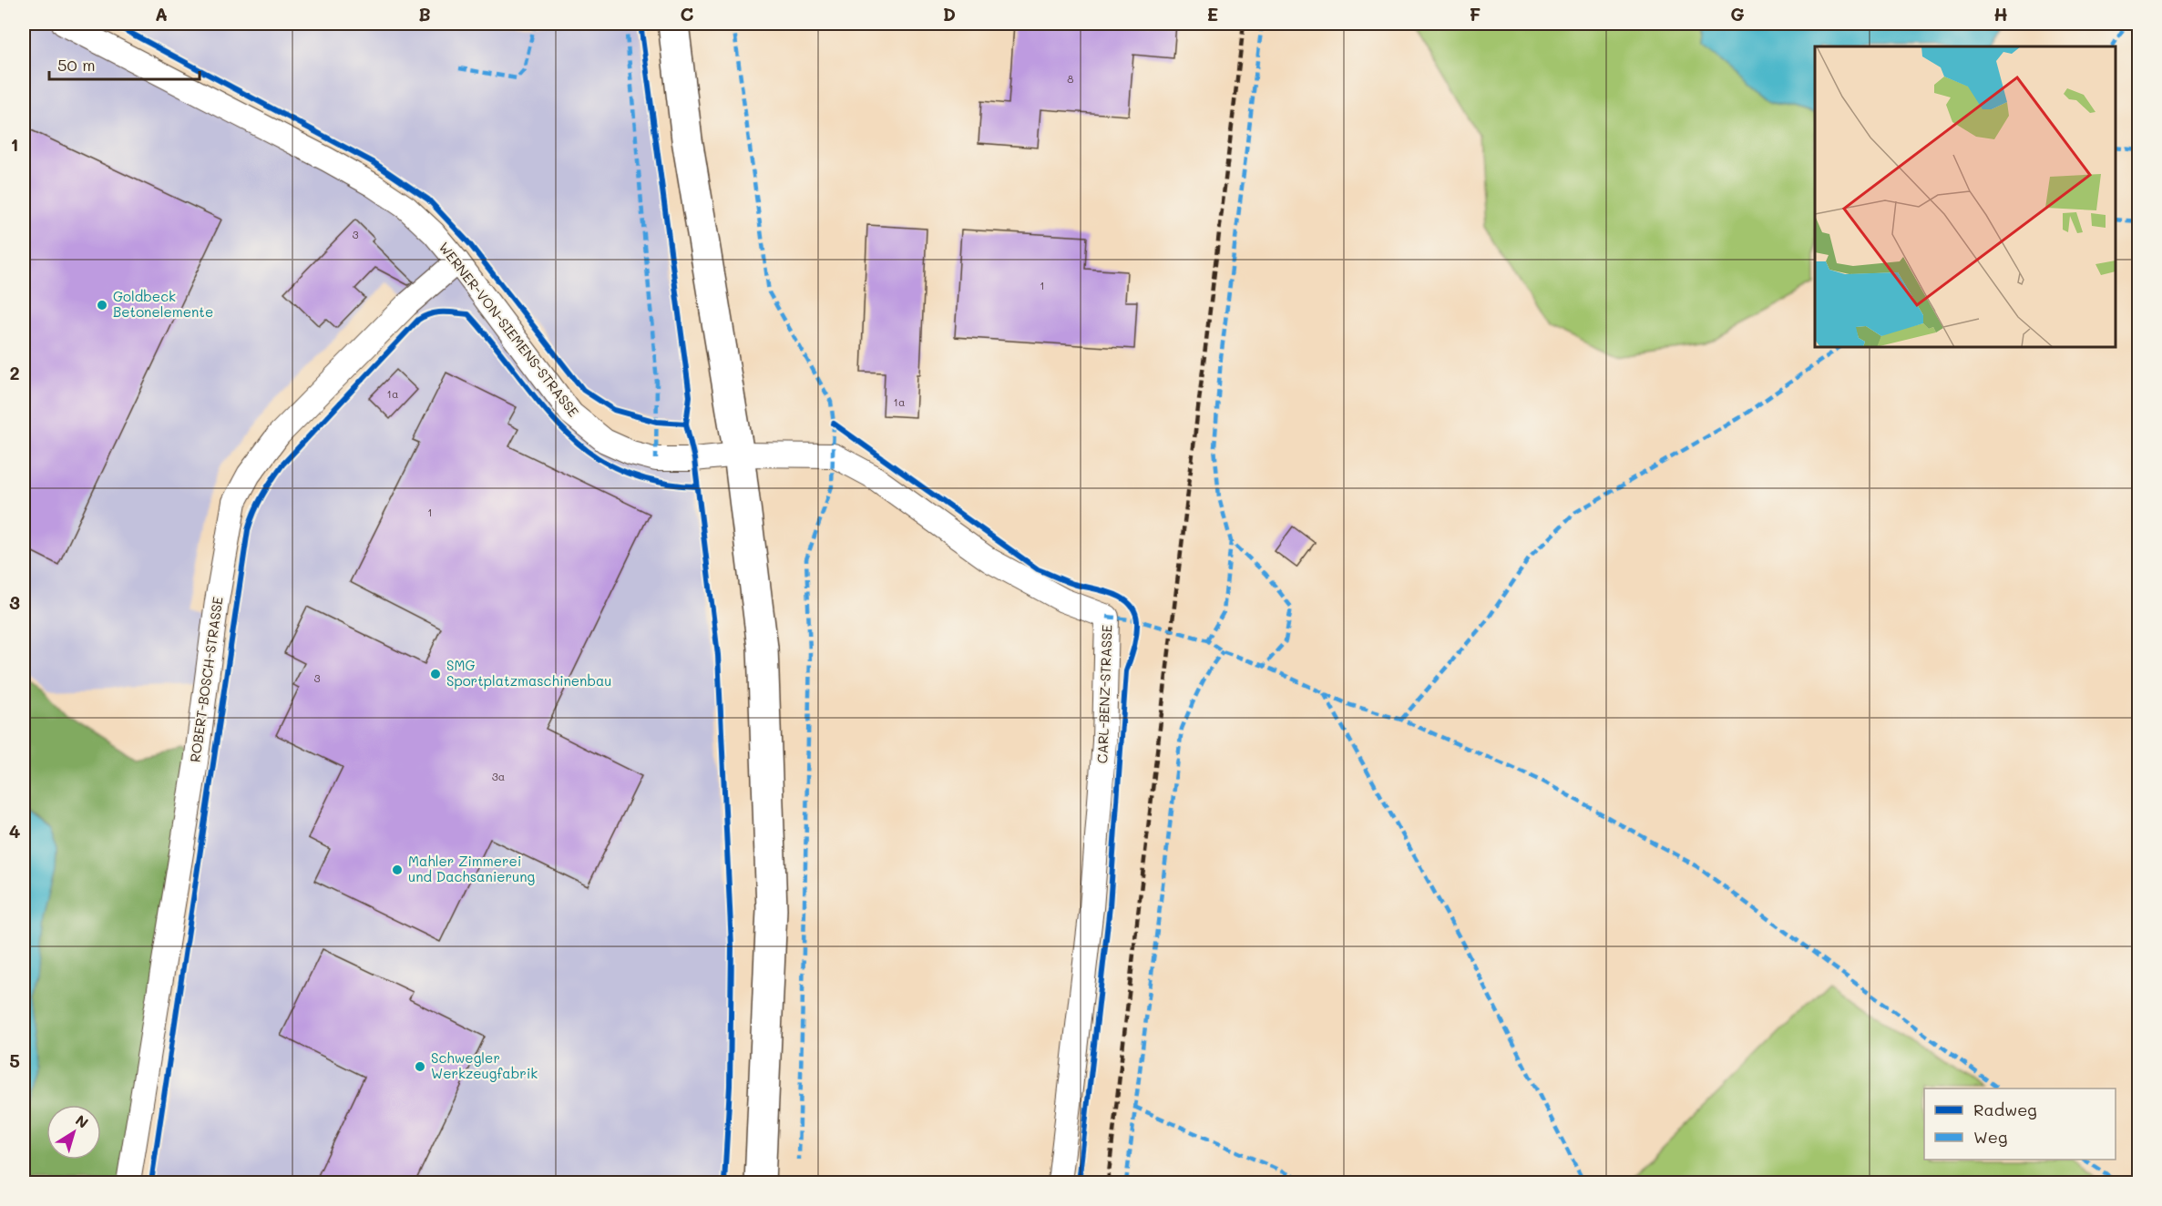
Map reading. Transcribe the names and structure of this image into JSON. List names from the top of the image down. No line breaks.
{"streets":{"street":["WERNER-VON-SIEMENS-STRASSE","ROBERT-BOSCH-STRASSE","CARL-BENZ-STRASSE"]},"crossings":[["WERNER-VON-SIEMENS-STRASSE","ROBERT-BOSCH-STRASSE"],["WERNER-VON-SIEMENS-STRASSE","CARL-BENZ-STRASSE"]],"places":["Goldbeck Betonelemente","SMG Sportplatzmaschinenbau","Mahler Zimmerei und Dachsanierung","Schwegler Werkzeugfabrik"],"house_numbers":["8","3","1","1a","1a","1","3","3a"],"legend":["Radweg","Weg"],"scale_bar":"50 m","north":"top right","grid":{"columns":["A","B","C","D","E","F","G","H"],"rows":["1","2","3","4","5"]}}
